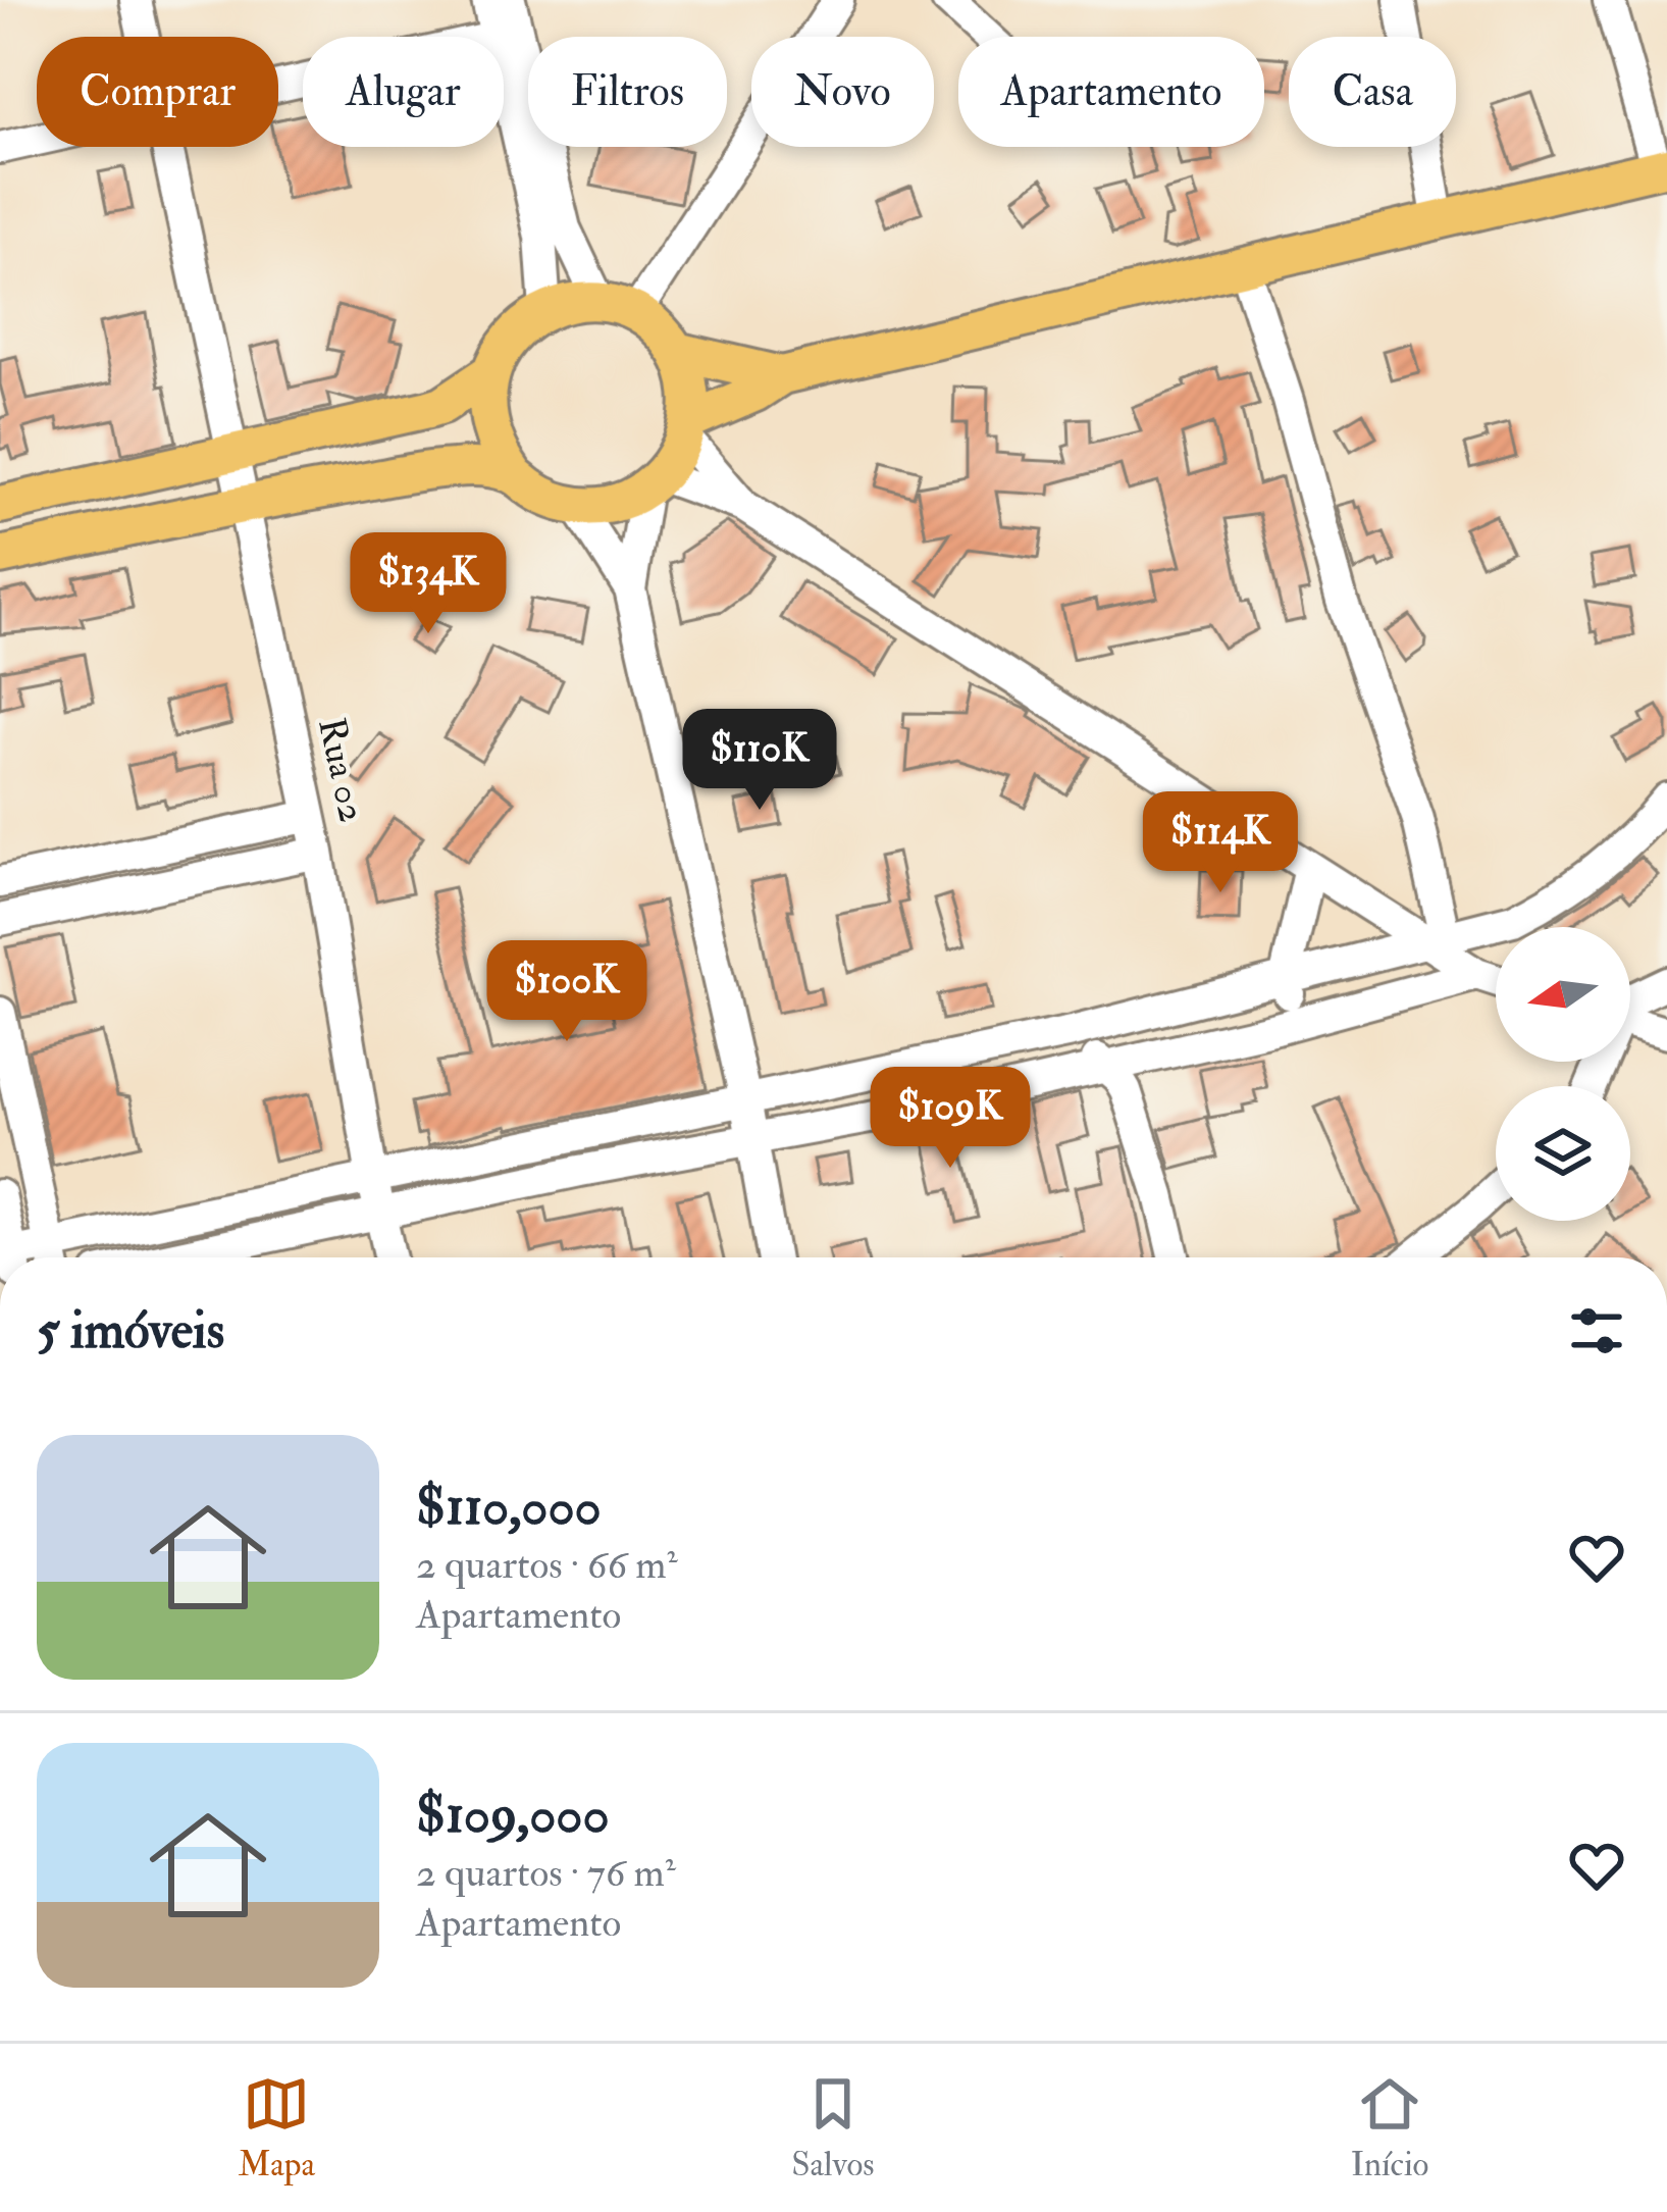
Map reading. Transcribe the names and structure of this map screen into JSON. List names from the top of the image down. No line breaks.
{"streets":{"street":["Rua 02"]},"north":"left","page":{"chip":["Comprar","Alugar","Filtros","Novo","Apartamento","Casa"],"price":["$134K","$110K","$114K","$100K","$109K"],"heading":"5 imóveis","list":[{"name":"$110,000","note":"2 quartos · 66 m² · Apartamento"},{"name":"$109,000","note":"2 quartos · 76 m² · Apartamento"}],"tabs":["Mapa","Salvos","Início"]}}
